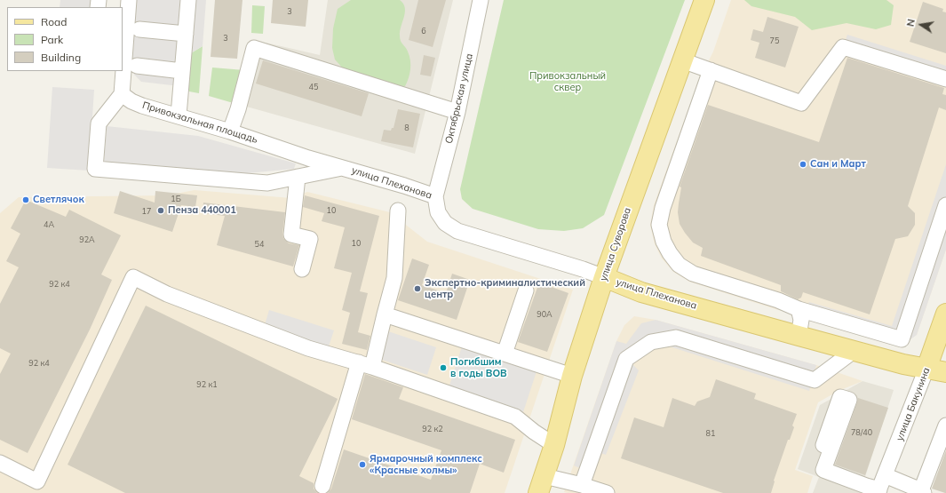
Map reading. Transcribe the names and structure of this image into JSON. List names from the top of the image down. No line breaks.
{"streets":{"main road":["улица Плеханова","улица Суворова","улица Бакунина"],"street":["Октябрьская улица","Привокзальная площадь"]},"crossings":[["Октябрьская улица","улица Плеханова"],["Привокзальная площадь","улица Плеханова"],["улица Плеханова","улица Суворова"],["улица Плеханова","улица Бакунина"]],"parks":["Привокзальный сквер"],"places":["Сан и Март","Светлячок","Пенза 440001","Экспертно-криминалистический центр","Погибшим в годы ВОВ","Ярмарочный комплекс «Красные холмы»"],"house_numbers":["3","6","3","75","45","8","1Б","10","17","4А","92А","10","54","92 к4","90А","92 к4","92 к1","92 к2","78/40","81"],"legend":["Road","Park","Building"],"north":"left"}
